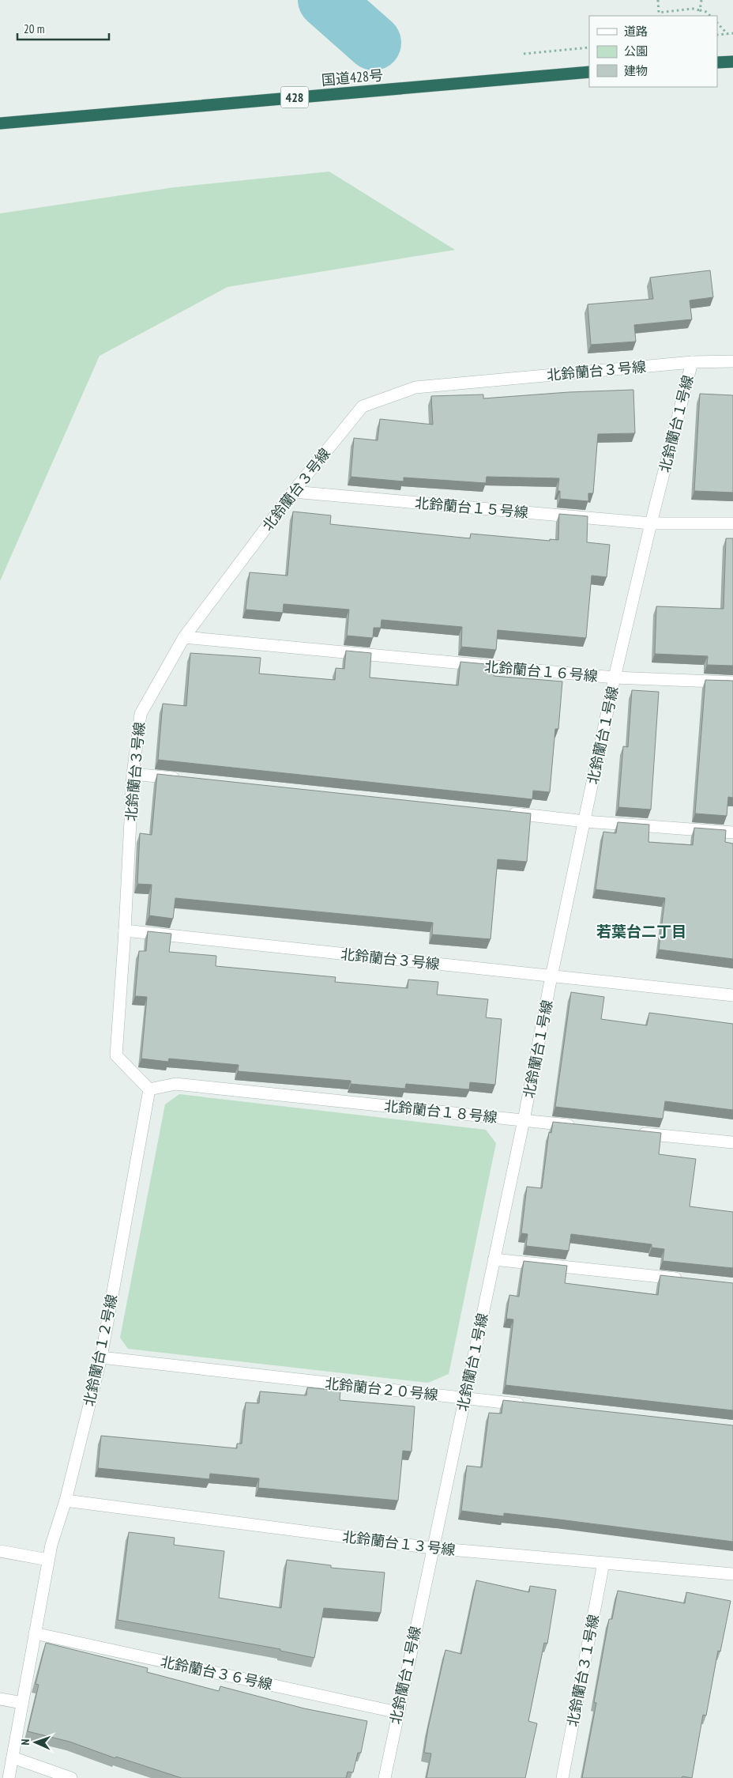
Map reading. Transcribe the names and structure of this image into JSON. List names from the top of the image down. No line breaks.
{"streets":{"highway":["国道428号","428"],"street":["北鈴蘭台３号線","北鈴蘭台１号線","北鈴蘭台１５号線","北鈴蘭台１６号線","北鈴蘭台１８号線","北鈴蘭台１２号線","北鈴蘭台２０号線","北鈴蘭台１３号線","北鈴蘭台３１号線","北鈴蘭台３６号線"]},"crossings":[["北鈴蘭台３号線","北鈴蘭台１号線"],["北鈴蘭台３号線","北鈴蘭台１５号線"],["北鈴蘭台３号線","北鈴蘭台１６号線"],["北鈴蘭台１号線","北鈴蘭台１５号線"],["北鈴蘭台１号線","北鈴蘭台１６号線"],["北鈴蘭台１号線","北鈴蘭台１８号線"],["北鈴蘭台１号線","北鈴蘭台２０号線"],["北鈴蘭台１号線","北鈴蘭台１３号線"],["北鈴蘭台１号線","北鈴蘭台３６号線"],["北鈴蘭台１８号線","北鈴蘭台１２号線"],["北鈴蘭台１２号線","北鈴蘭台２０号線"],["北鈴蘭台１２号線","北鈴蘭台１３号線"],["北鈴蘭台１２号線","北鈴蘭台３６号線"],["北鈴蘭台１３号線","北鈴蘭台３１号線"]],"districts":["若葉台二丁目"],"legend":["道路","公園","建物"],"scale_bar":"20 m","north":"left"}
